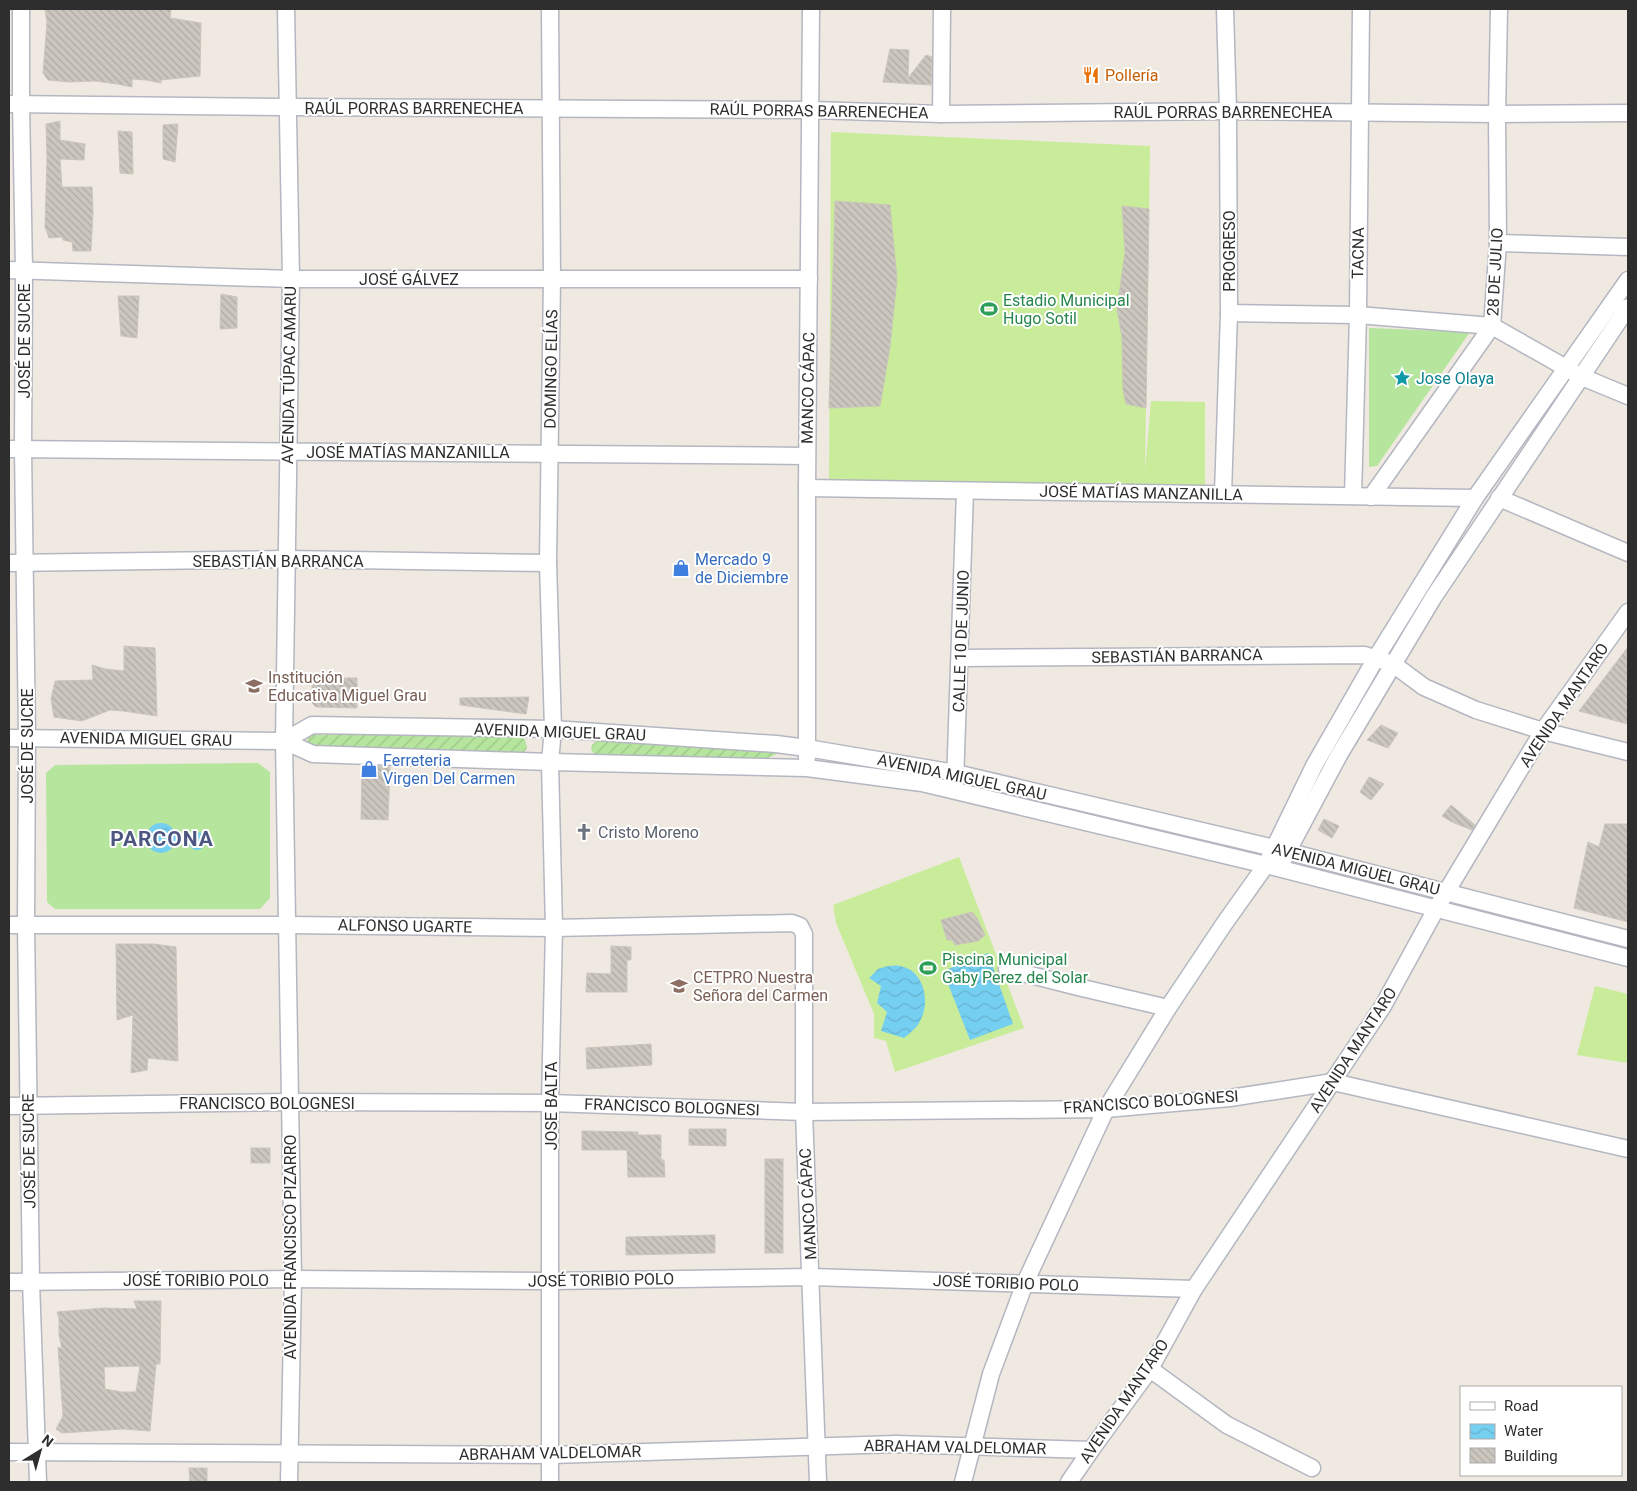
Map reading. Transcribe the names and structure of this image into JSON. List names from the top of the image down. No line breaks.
{"streets":{"street":["RAÚL PORRAS BARRENECHEA","PROGRESO","TACNA","28 DE JULIO","JOSÉ GÁLVEZ","JOSÉ DE SUCRE","DOMINGO ELÍAS","AVENIDA TÚPAC AMARU","MANCO CÁPAC","JOSÉ MATÍAS MANZANILLA","SEBASTIÁN BARRANCA","CALLE 10 DE JUNIO","AVENIDA MANTARO","AVENIDA MIGUEL GRAU","ALFONSO UGARTE","FRANCISCO BOLOGNESI","JOSE BALTA","AVENIDA FRANCISCO PIZARRO","JOSÉ TORIBIO POLO","ABRAHAM VALDELOMAR"]},"crossings":[["RAÚL PORRAS BARRENECHEA","PROGRESO"],["RAÚL PORRAS BARRENECHEA","TACNA"],["RAÚL PORRAS BARRENECHEA","28 DE JULIO"],["RAÚL PORRAS BARRENECHEA","JOSÉ DE SUCRE"],["RAÚL PORRAS BARRENECHEA","DOMINGO ELÍAS"],["RAÚL PORRAS BARRENECHEA","AVENIDA TÚPAC AMARU"],["RAÚL PORRAS BARRENECHEA","MANCO CÁPAC"],["PROGRESO","JOSÉ MATÍAS MANZANILLA"],["TACNA","JOSÉ MATÍAS MANZANILLA"],["28 DE JULIO","JOSÉ MATÍAS MANZANILLA"],["JOSÉ GÁLVEZ","JOSÉ DE SUCRE"],["JOSÉ GÁLVEZ","DOMINGO ELÍAS"],["JOSÉ GÁLVEZ","AVENIDA TÚPAC AMARU"],["JOSÉ GÁLVEZ","MANCO CÁPAC"],["JOSÉ DE SUCRE","JOSÉ MATÍAS MANZANILLA"],["JOSÉ DE SUCRE","SEBASTIÁN BARRANCA"],["JOSÉ DE SUCRE","AVENIDA MIGUEL GRAU"],["JOSÉ DE SUCRE","ALFONSO UGARTE"],["JOSÉ DE SUCRE","FRANCISCO BOLOGNESI"],["JOSÉ DE SUCRE","JOSÉ TORIBIO POLO"],["JOSÉ DE SUCRE","ABRAHAM VALDELOMAR"],["DOMINGO ELÍAS","JOSÉ MATÍAS MANZANILLA"],["DOMINGO ELÍAS","SEBASTIÁN BARRANCA"],["DOMINGO ELÍAS","AVENIDA MIGUEL GRAU"],["DOMINGO ELÍAS","JOSE BALTA"],["AVENIDA TÚPAC AMARU","JOSÉ MATÍAS MANZANILLA"],["AVENIDA TÚPAC AMARU","SEBASTIÁN BARRANCA"],["AVENIDA TÚPAC AMARU","AVENIDA MIGUEL GRAU"],["AVENIDA TÚPAC AMARU","AVENIDA FRANCISCO PIZARRO"],["MANCO CÁPAC","JOSÉ MATÍAS MANZANILLA"],["MANCO CÁPAC","AVENIDA MIGUEL GRAU"],["MANCO CÁPAC","ALFONSO UGARTE"],["MANCO CÁPAC","FRANCISCO BOLOGNESI"],["MANCO CÁPAC","JOSÉ TORIBIO POLO"],["MANCO CÁPAC","ABRAHAM VALDELOMAR"],["JOSÉ MATÍAS MANZANILLA","CALLE 10 DE JUNIO"],["SEBASTIÁN BARRANCA","CALLE 10 DE JUNIO"],["SEBASTIÁN BARRANCA","AVENIDA MANTARO"],["CALLE 10 DE JUNIO","AVENIDA MIGUEL GRAU"],["AVENIDA MANTARO","AVENIDA MIGUEL GRAU"],["AVENIDA MANTARO","FRANCISCO BOLOGNESI"],["AVENIDA MANTARO","JOSÉ TORIBIO POLO"],["AVENIDA MANTARO","ABRAHAM VALDELOMAR"],["AVENIDA MIGUEL GRAU","JOSE BALTA"],["AVENIDA MIGUEL GRAU","AVENIDA FRANCISCO PIZARRO"],["ALFONSO UGARTE","JOSE BALTA"],["ALFONSO UGARTE","AVENIDA FRANCISCO PIZARRO"],["FRANCISCO BOLOGNESI","JOSE BALTA"],["FRANCISCO BOLOGNESI","AVENIDA FRANCISCO PIZARRO"],["JOSE BALTA","JOSÉ TORIBIO POLO"],["JOSE BALTA","ABRAHAM VALDELOMAR"],["AVENIDA FRANCISCO PIZARRO","JOSÉ TORIBIO POLO"],["AVENIDA FRANCISCO PIZARRO","ABRAHAM VALDELOMAR"]],"districts":["PARCONA"],"places":{"restaurant":["Pollería"],"sports":["Estadio Municipal Hugo Sotil","Piscina Municipal Gaby Perez del Solar"],"place":["Jose Olaya"],"shop":["Mercado 9 de Diciembre","Ferreteria Virgen Del Carmen"],"school or university":["Institución Educativa Miguel Grau","CETPRO Nuestra Señora del Carmen"],"church":["Cristo Moreno"]},"legend":["Road","Water","Building"],"north":"top right"}
